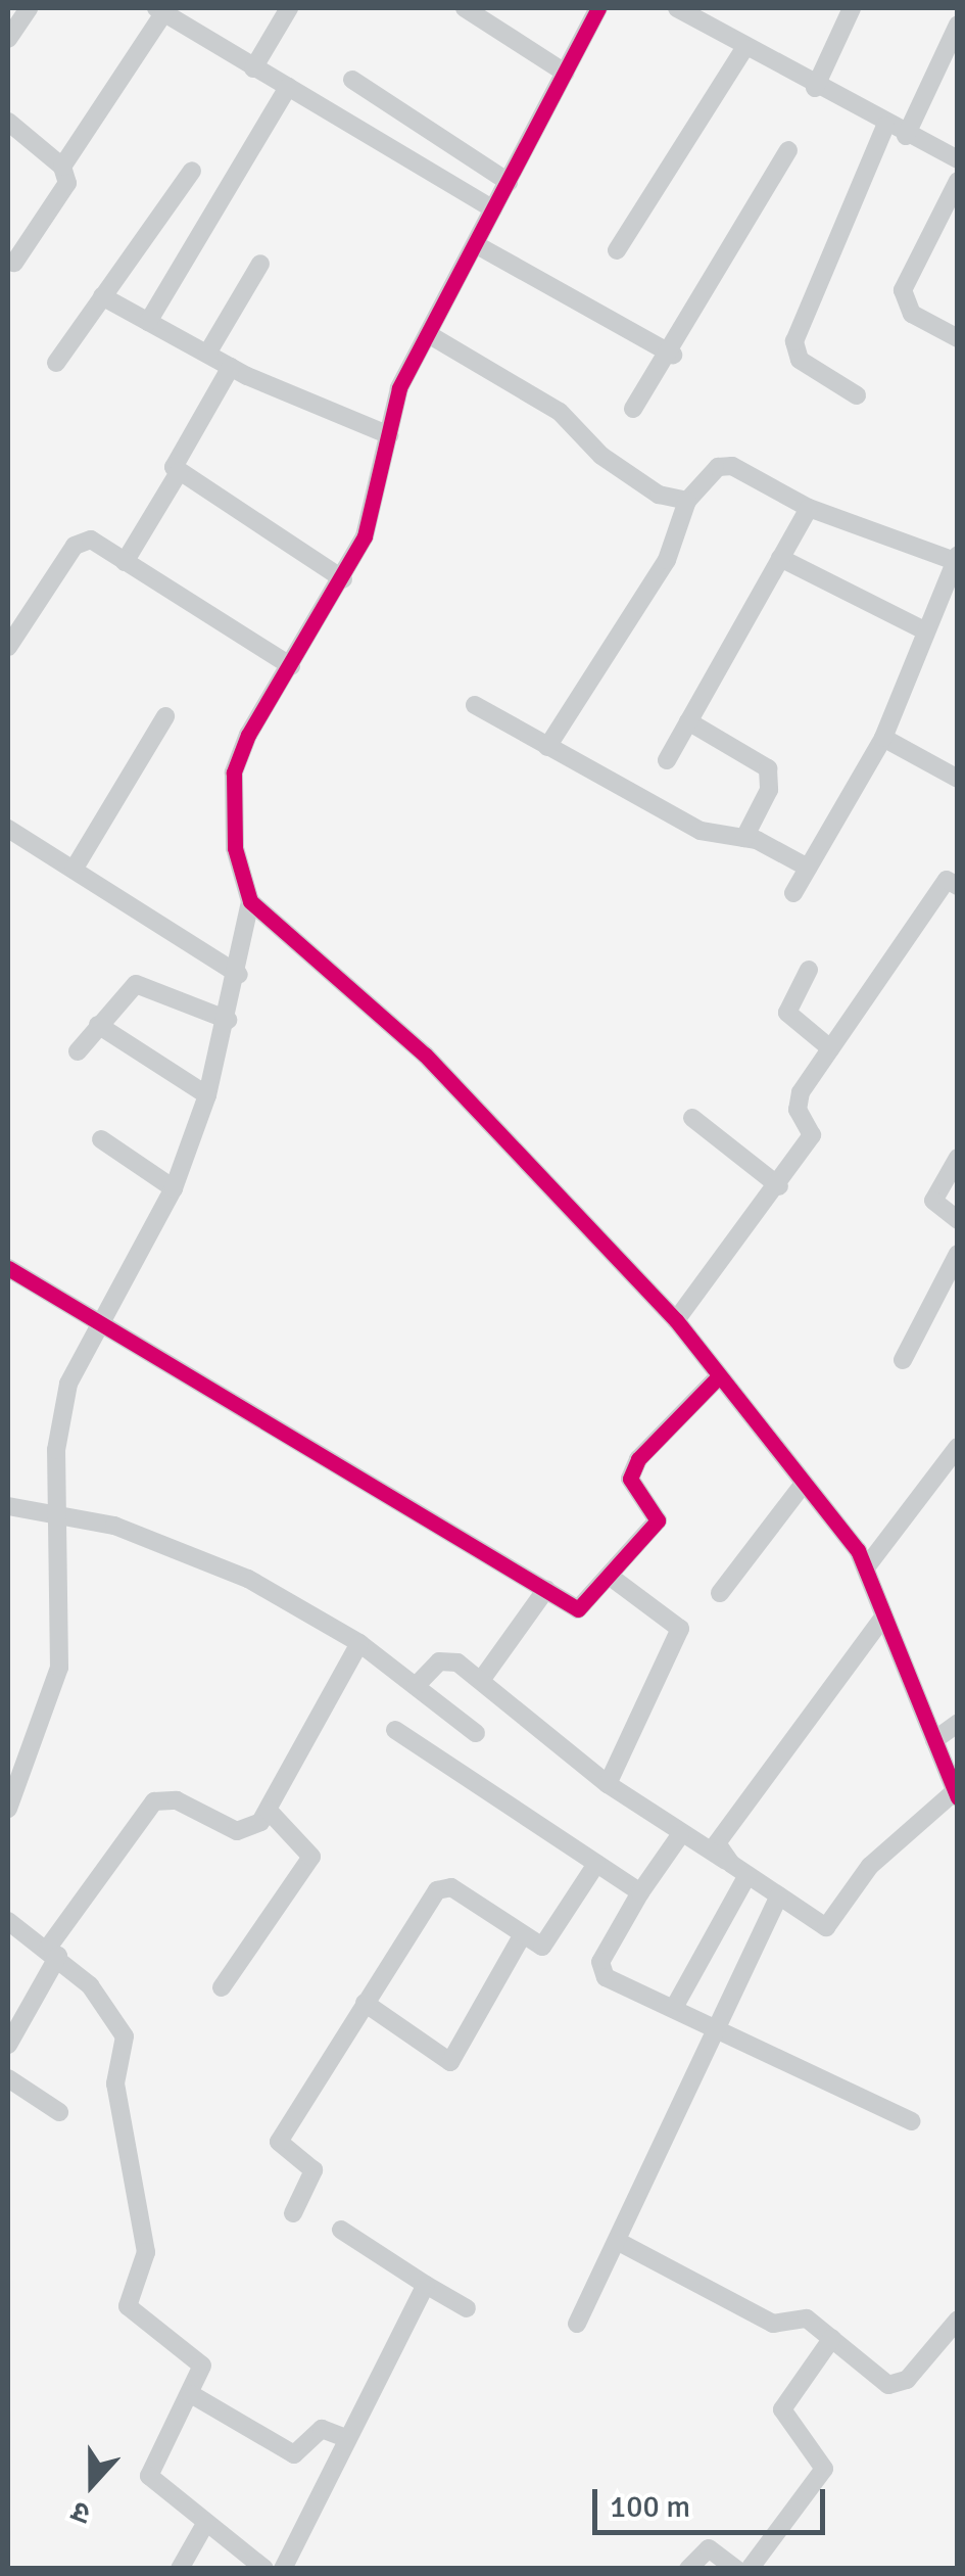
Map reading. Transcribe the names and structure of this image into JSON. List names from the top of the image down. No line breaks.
{"scale_bar":"100 m","north":"bottom"}
